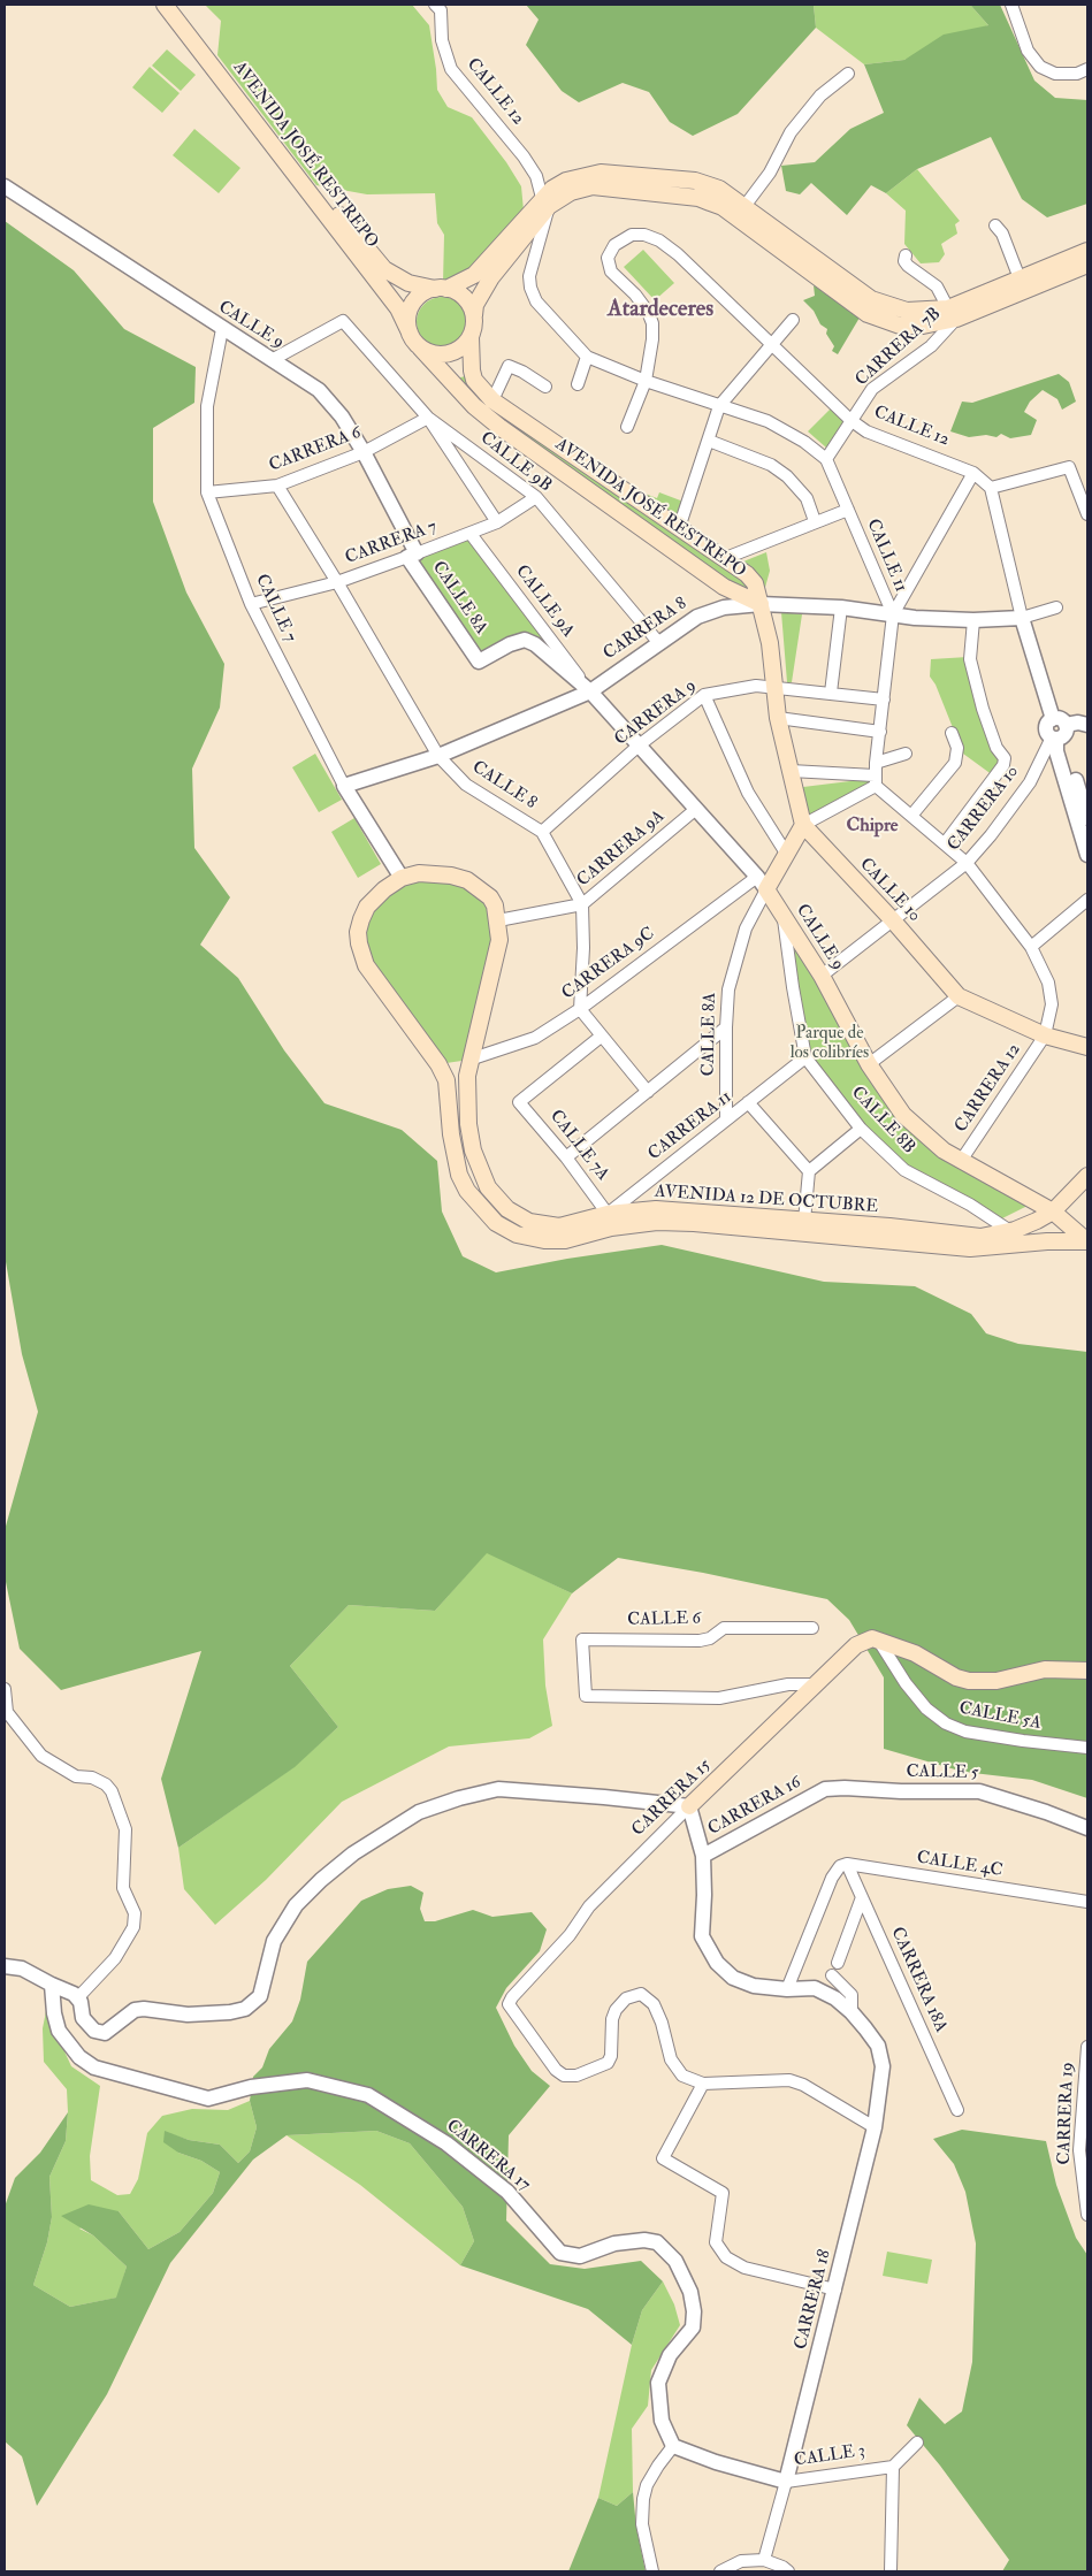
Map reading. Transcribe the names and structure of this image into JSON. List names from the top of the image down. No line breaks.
{"streets":{"main road":["AVENIDA JOSÉ RESTREPO","CALLE 9","CALLE 10","CARRERA 9C","AVENIDA 12 DE OCTUBRE","CARRERA 15"],"street":["CALLE 12","CARRERA 7B","CARRERA 6","CALLE 9B","CARRERA 7","CALLE 11","CALLE 8A","CALLE 9A","CALLE 7","CARRERA 8","CARRERA 9","CALLE 8","CARRERA 10","CARRERA 9A","CARRERA 12","CALLE 8B","CARRERA 11","CALLE 7A","CALLE 6","CALLE 5A","CALLE 5","CARRERA 16","CALLE 4C","CARRERA 18A","CARRERA 19","CARRERA 17","CARRERA 18","CALLE 3"]},"crossings":[["CALLE 12","CARRERA 7B"],["CALLE 12","CALLE 11"],["AVENIDA JOSÉ RESTREPO","CARRERA 8"],["CALLE 9","CARRERA 6"],["CALLE 9","CALLE 9B"],["CALLE 9","CARRERA 7"],["CALLE 9","CALLE 8A"],["CALLE 9","CALLE 9A"],["CALLE 9","CALLE 7"],["CALLE 9","CARRERA 8"],["CALLE 9","CARRERA 9"],["CALLE 9","CARRERA 10"],["CALLE 9","CARRERA 9A"],["CALLE 9","CARRERA 9C"],["CALLE 9","CARRERA 12"],["CALLE 9","CALLE 8B"],["CALLE 9","AVENIDA 12 DE OCTUBRE"],["CARRERA 7B","CALLE 11"],["CARRERA 6","CALLE 9B"],["CARRERA 6","CALLE 7"],["CARRERA 6","CALLE 8"],["CALLE 9B","CARRERA 7"],["CALLE 9B","CARRERA 8"],["CARRERA 7","CALLE 8A"],["CARRERA 7","CALLE 9A"],["CARRERA 7","CALLE 7"],["CARRERA 7","CALLE 8"],["CALLE 11","CARRERA 8"],["CALLE 11","CARRERA 9"],["CALLE 8A","CARRERA 9C"],["CALLE 8A","CARRERA 11"],["CALLE 9A","CARRERA 8"],["CALLE 7","CARRERA 8"],["CALLE 7","AVENIDA 12 DE OCTUBRE"],["CARRERA 8","CALLE 8"],["CARRERA 9","CALLE 8"],["CALLE 8","CARRERA 9A"],["CALLE 8","CARRERA 9C"],["CARRERA 10","CALLE 10"],["CARRERA 9A","AVENIDA 12 DE OCTUBRE"],["CALLE 10","CARRERA 9C"],["CALLE 10","CARRERA 12"],["CARRERA 9C","AVENIDA 12 DE OCTUBRE"],["CALLE 8B","CARRERA 11"],["CALLE 8B","AVENIDA 12 DE OCTUBRE"],["CARRERA 11","CALLE 7A"],["CARRERA 11","AVENIDA 12 DE OCTUBRE"],["CALLE 7A","AVENIDA 12 DE OCTUBRE"],["CALLE 6","CARRERA 15"],["CALLE 5A","CARRERA 15"],["CALLE 5","CARRERA 16"],["CALLE 4C","CARRERA 18A"],["CARRERA 17","CALLE 3"],["CARRERA 18","CALLE 3"]],"districts":["Atardeceres","Chipre"],"parks":["Parque de los colibríes"]}
